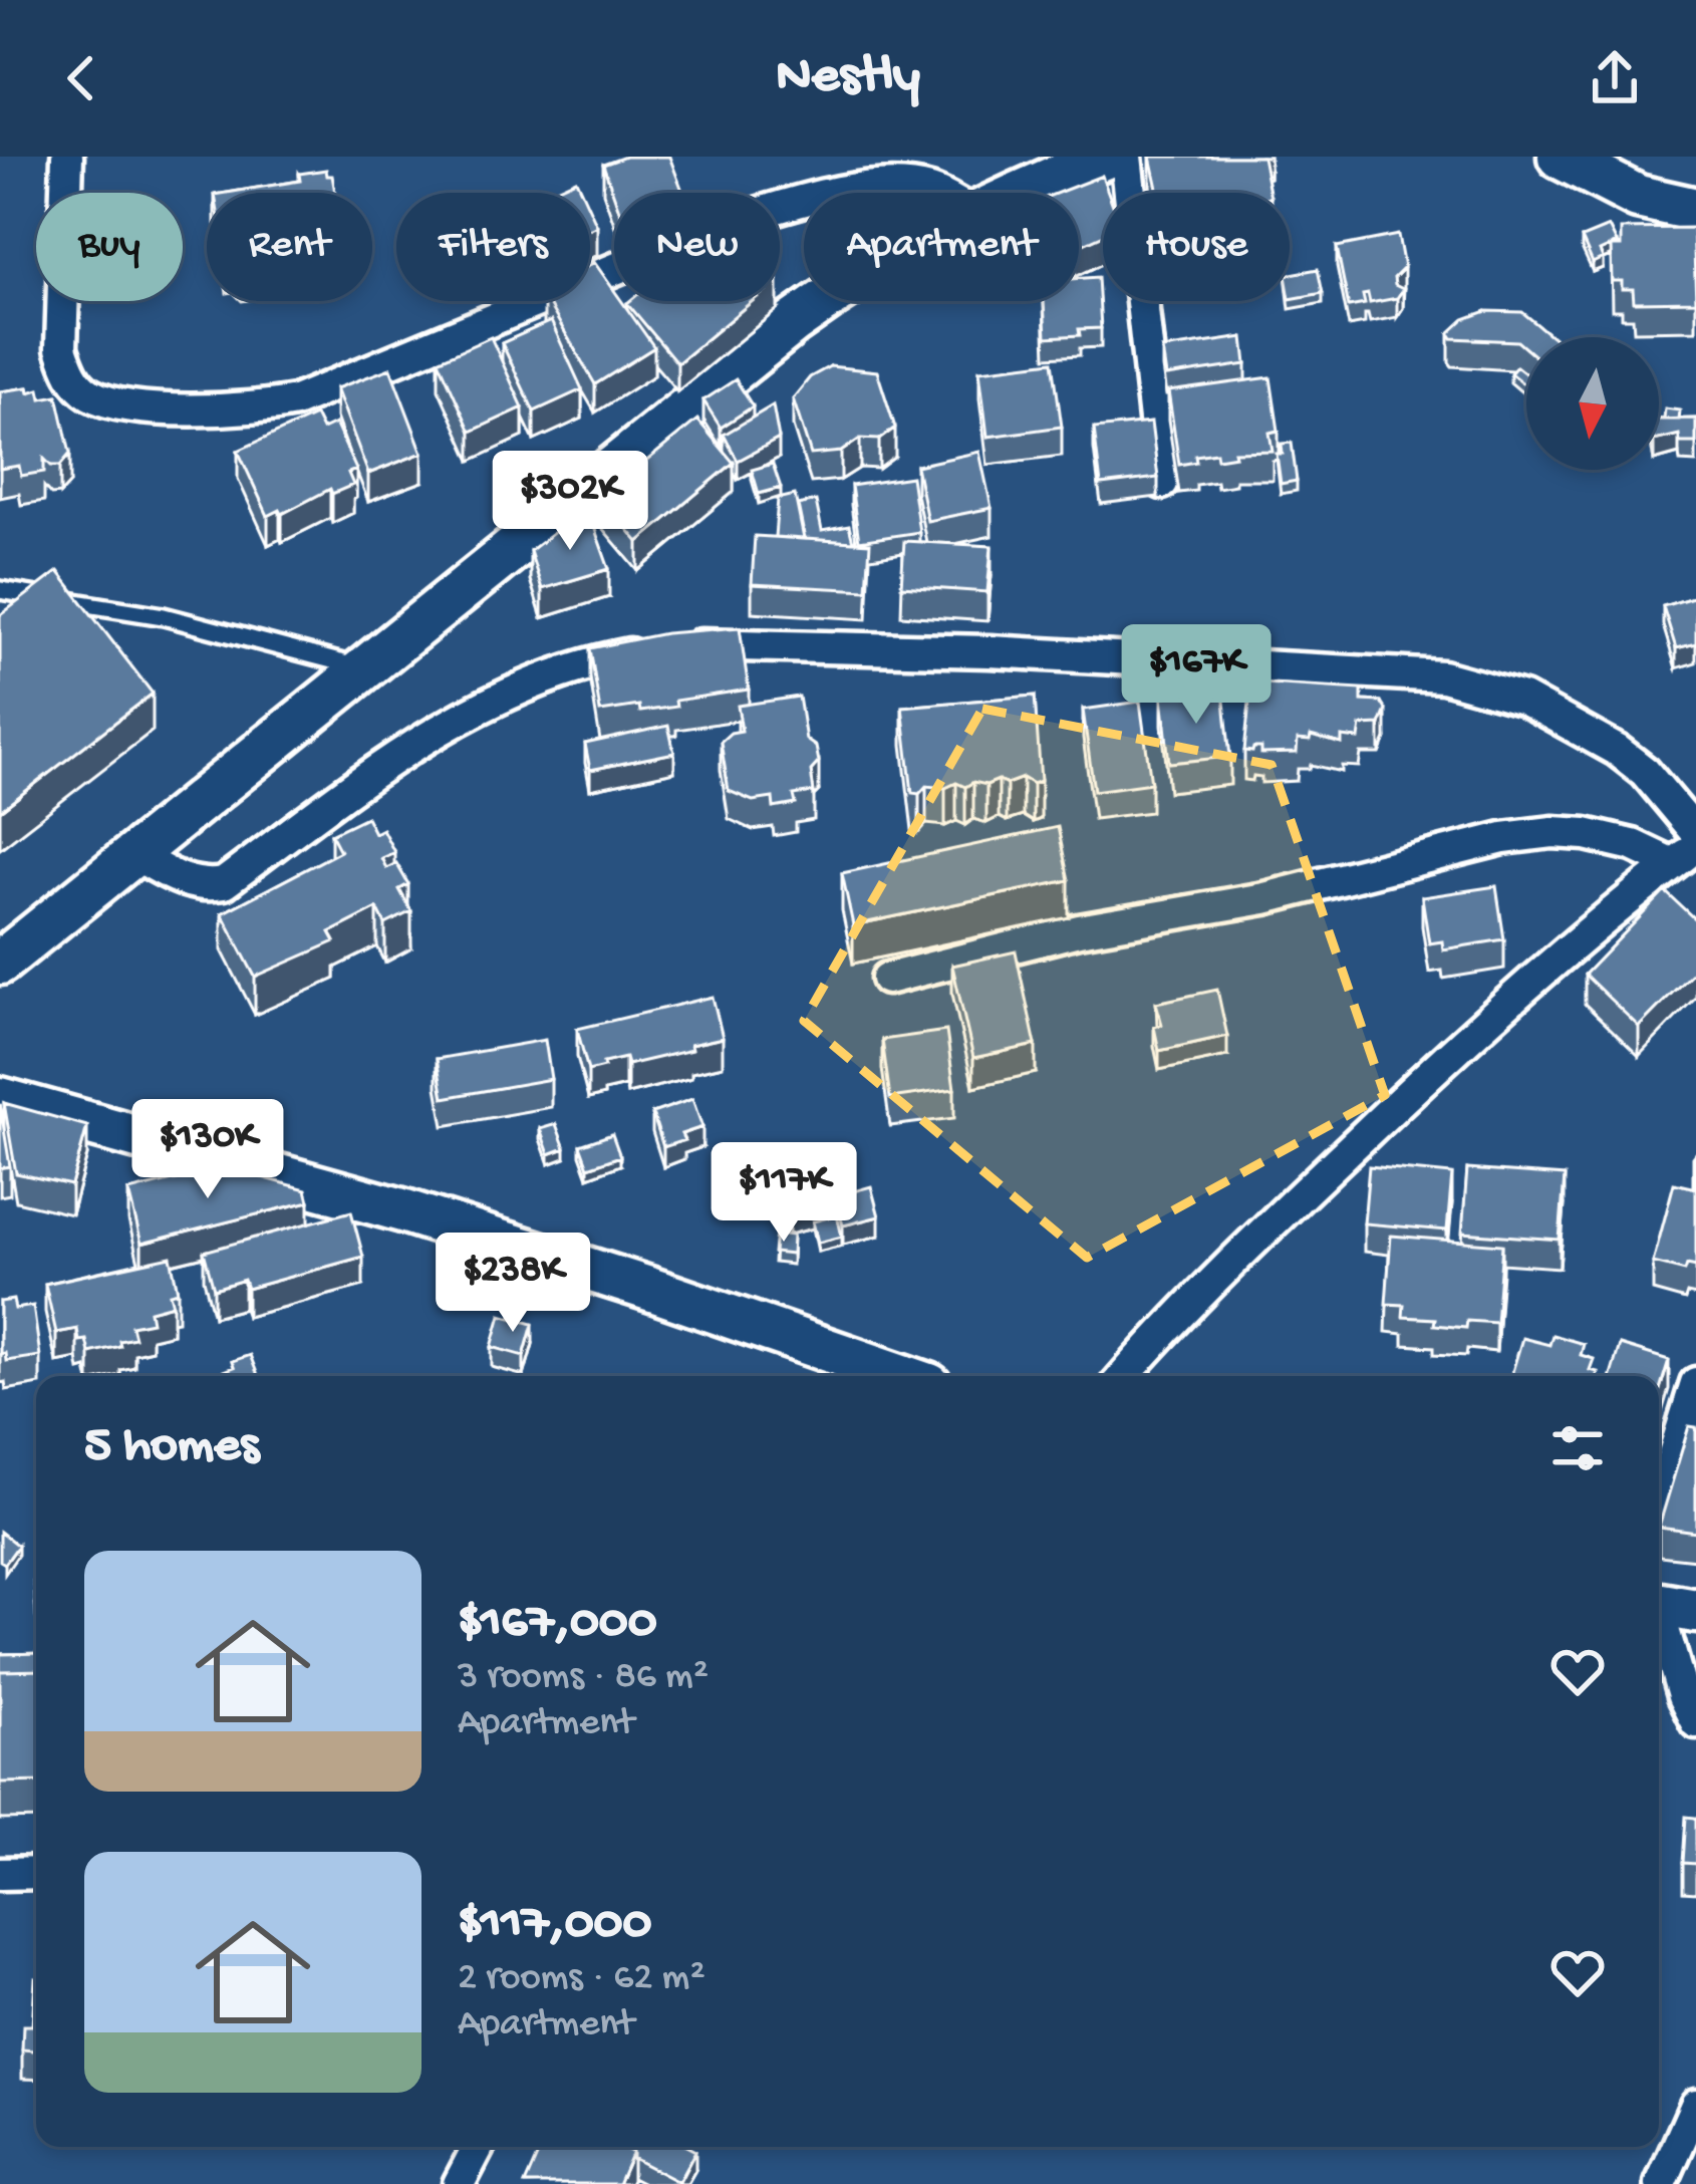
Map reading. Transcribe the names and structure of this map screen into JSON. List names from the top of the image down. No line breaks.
{"north":"bottom","page":{"header":"Nestly","chip":["Buy","Rent","Filters","New","Apartment","House"],"price":["$302K","$167K","$130K","$117K","$238K"],"heading":"5 homes","list":[{"name":"$167,000","note":"3 rooms · 86 m² · Apartment"},{"name":"$117,000","note":"2 rooms · 62 m² · Apartment"}]}}
